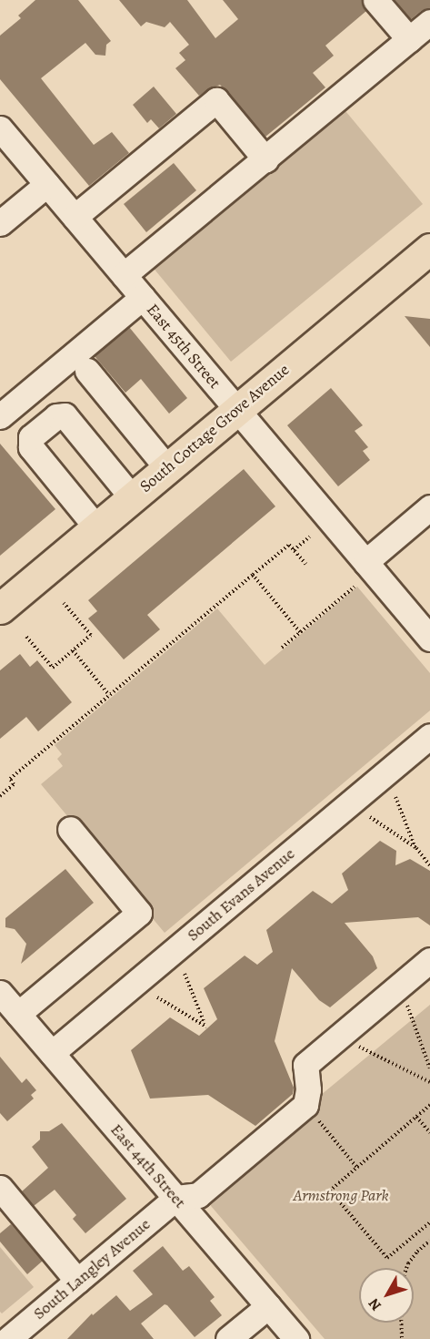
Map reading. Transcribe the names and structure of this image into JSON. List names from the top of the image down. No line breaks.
{"streets":{"main road":["South Cottage Grove Avenue"],"street":["East 45th Street","South Evans Avenue","East 44th Street","South Langley Avenue"]},"crossings":[["East 45th Street","South Cottage Grove Avenue"],["South Evans Avenue","East 44th Street"],["East 44th Street","South Langley Avenue"]],"parks":["Armstrong Park"],"north":"bottom left"}
